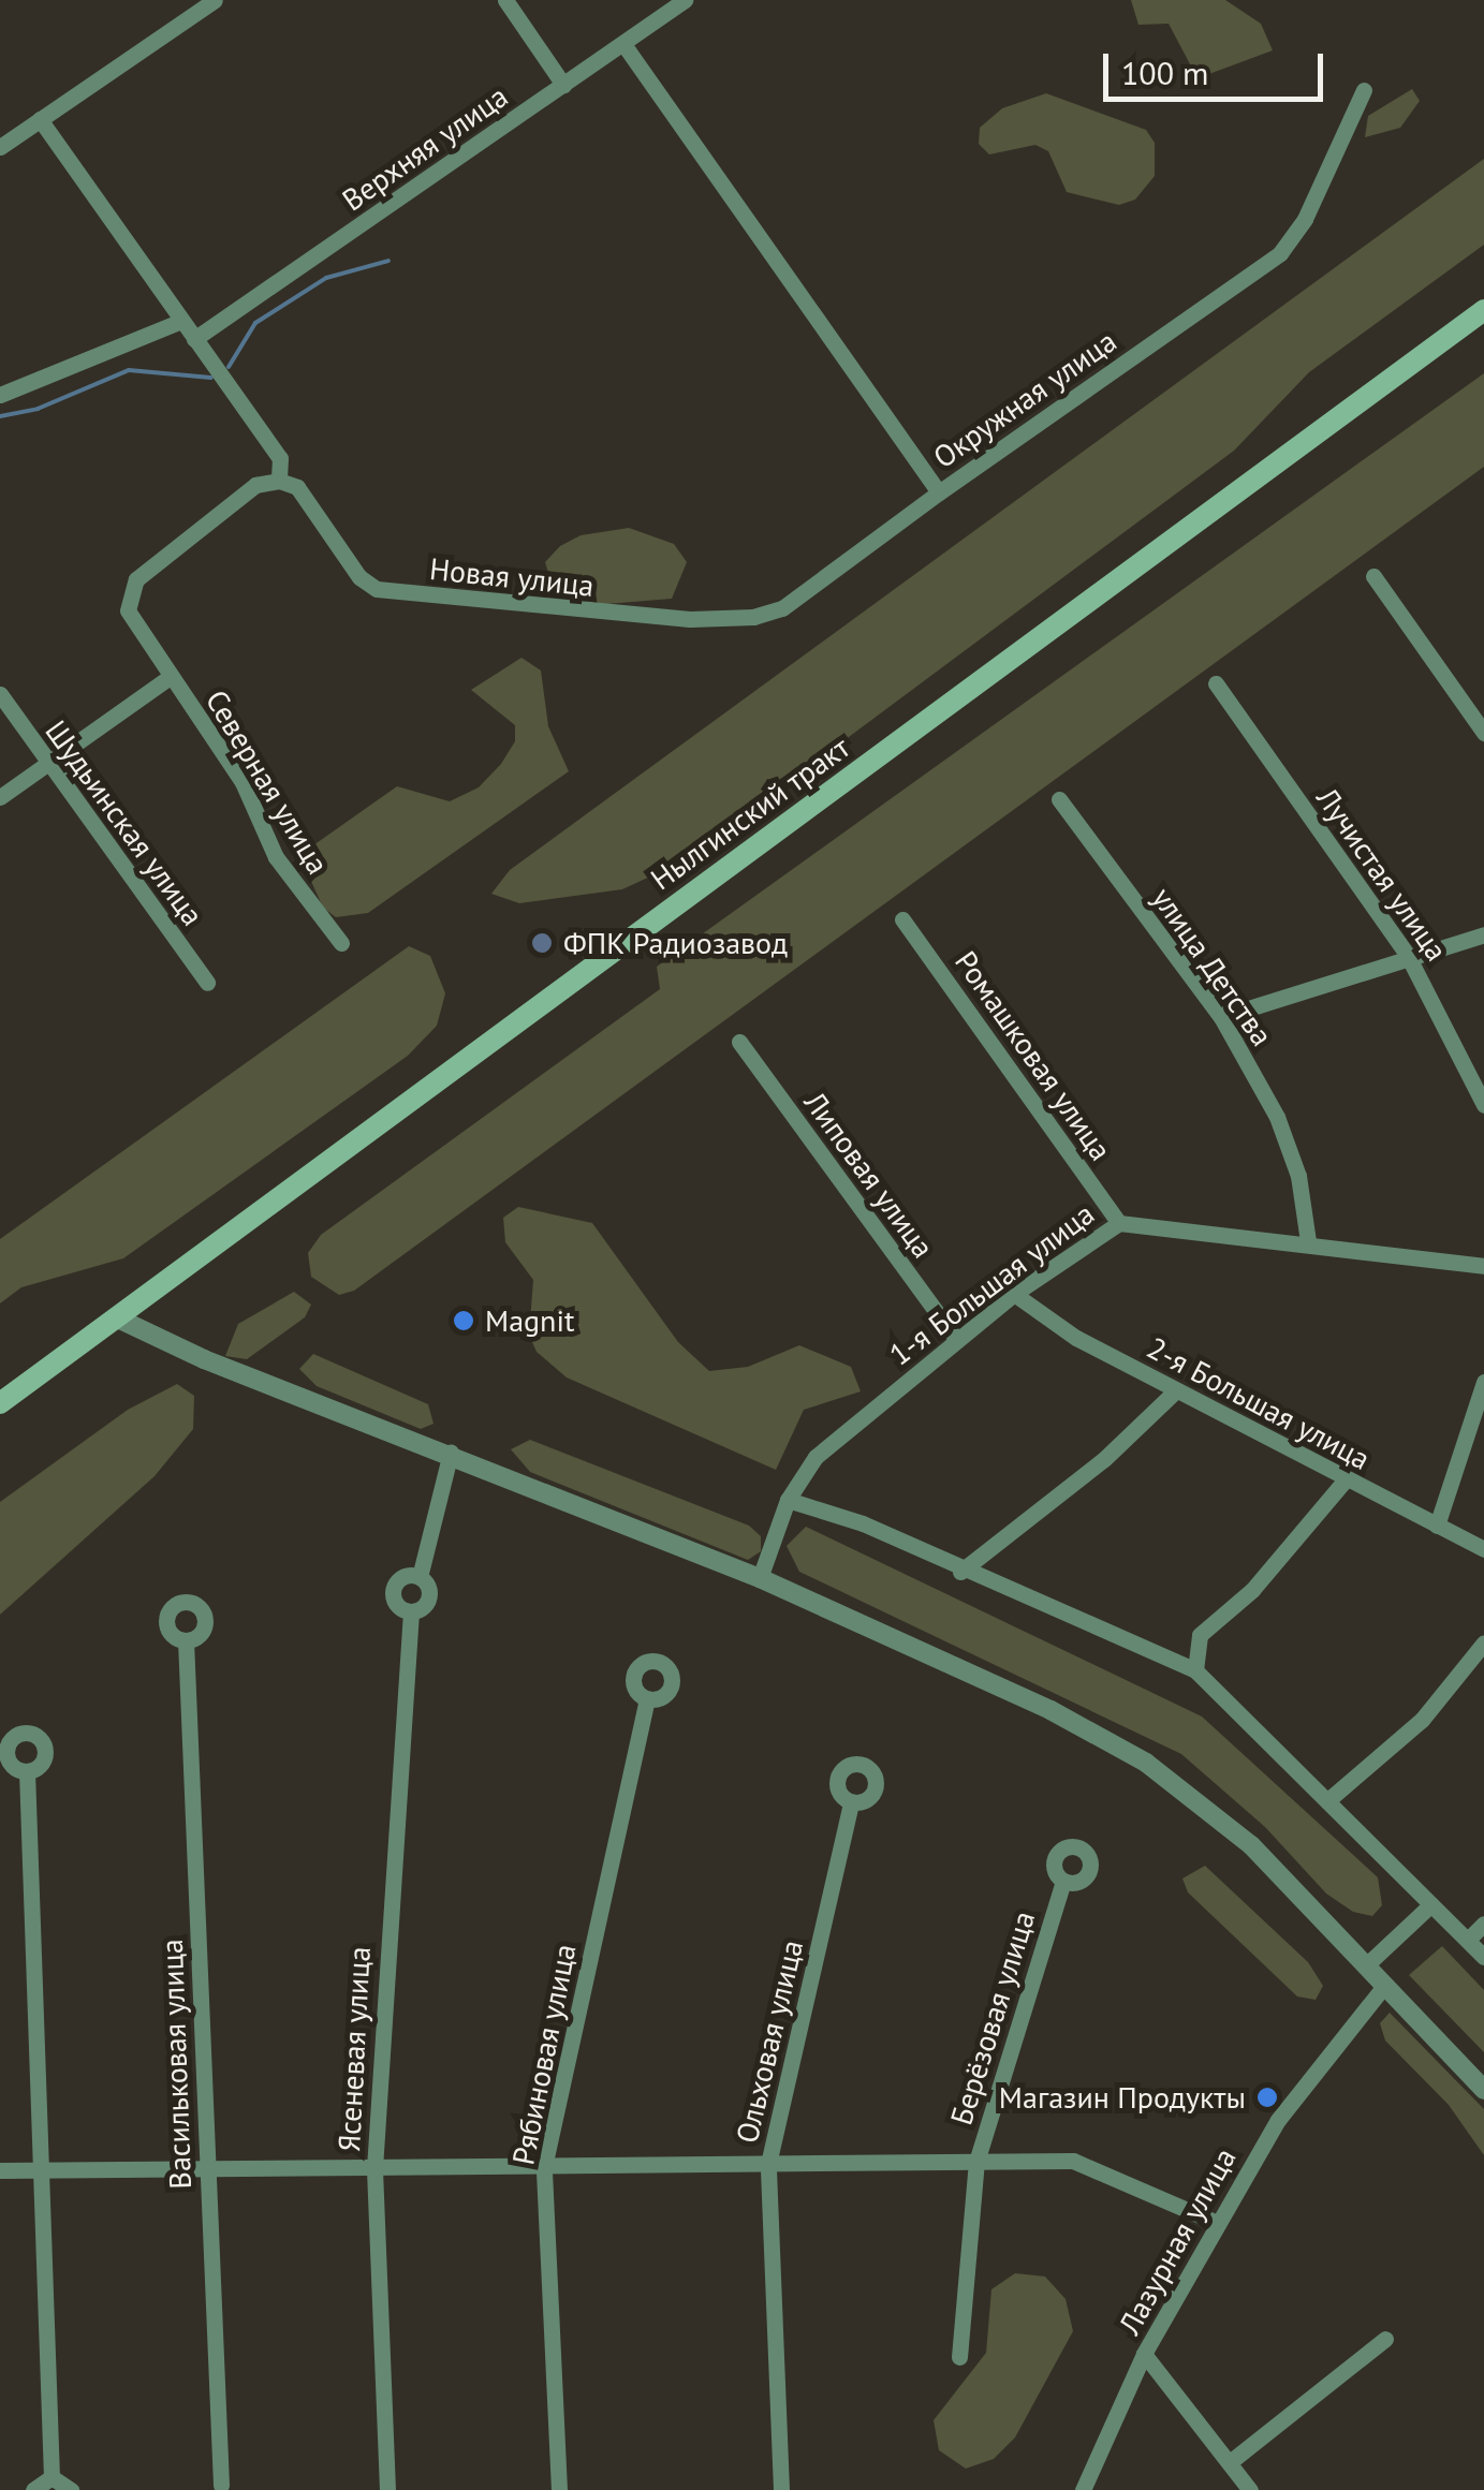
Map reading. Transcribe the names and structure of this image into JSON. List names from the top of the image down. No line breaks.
{"streets":{"main road":["Нылгинский тракт"],"street":["Верхняя улица","Окружная улица","Новая улица","Северная улица","Шудьинская улица","Лучистая улица","улица Детства","Ромашковая улица","Липовая улица","1-я Большая улица","2-я Большая улица","Берёзовая улица","Ольховая улица","Ясеневая улица","Рябиновая улица","Васильковая улица","Лазурная улица"]},"crossings":[["Верхняя улица","Окружная улица"],["Окружная улица","Новая улица"],["Новая улица","Северная улица"],["улица Детства","1-я Большая улица"],["Ромашковая улица","1-я Большая улица"],["Липовая улица","1-я Большая улица"],["1-я Большая улица","2-я Большая улица"]],"places":["ФПК Радиозавод","Magnit","Магазин Продукты"],"scale_bar":"100 m"}
